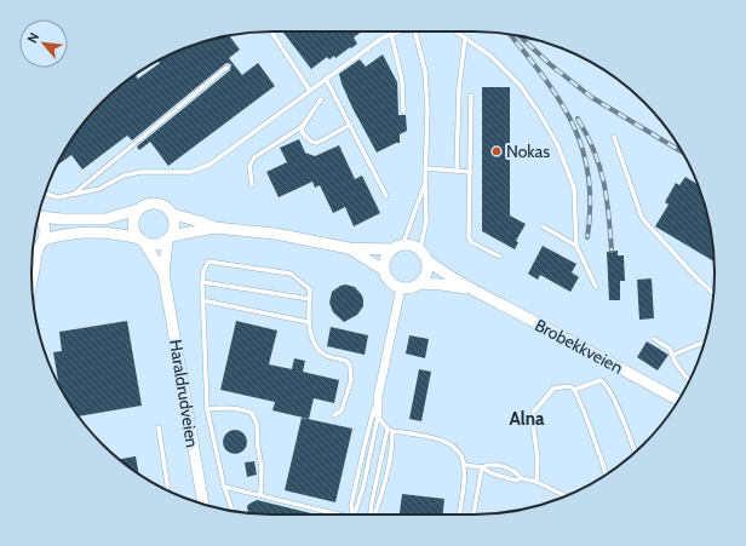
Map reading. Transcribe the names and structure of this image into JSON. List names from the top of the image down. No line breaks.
{"streets":{"street":["Brobekkveien","Haraldrudveien"]},"districts":["Alna"],"places":["Nokas"],"north":"top left"}
